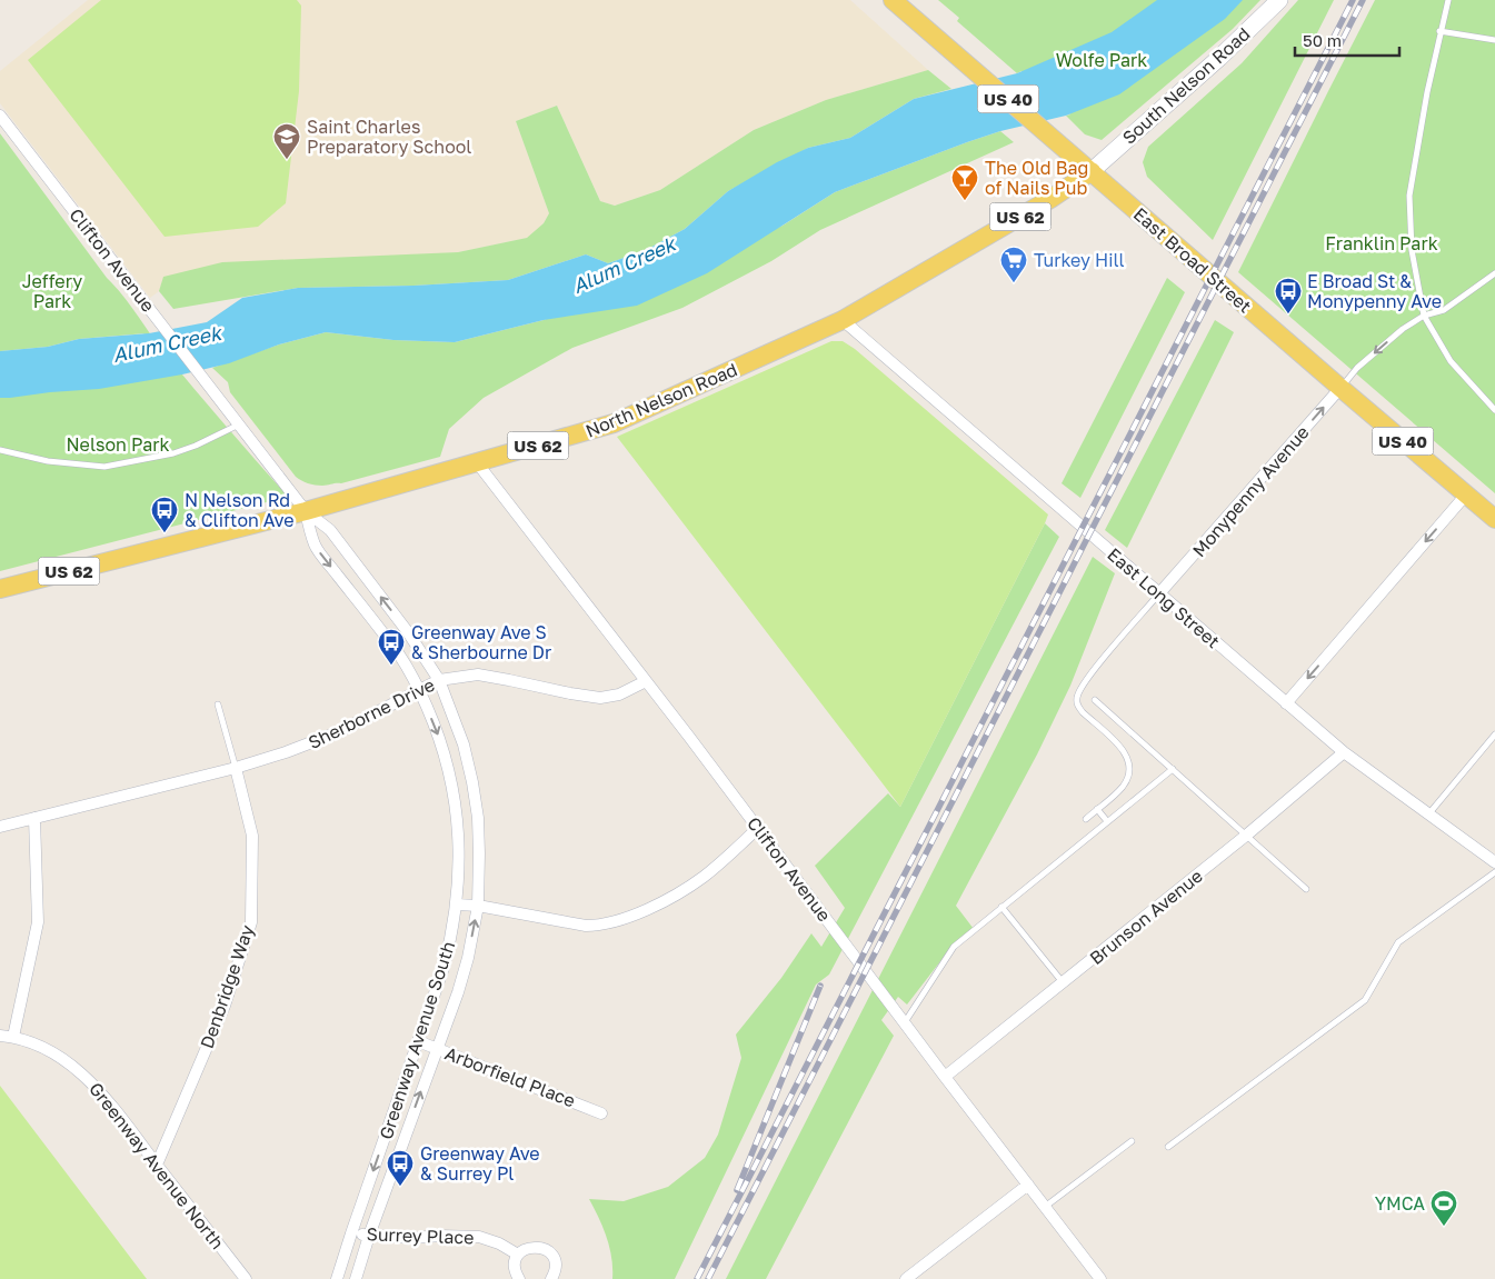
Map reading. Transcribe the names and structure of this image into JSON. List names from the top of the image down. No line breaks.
{"streets":{"main road":["South Nelson Road","US 40","US 62","East Broad Street","North Nelson Road"],"street":["Clifton Avenue","Monypenny Avenue","East Long Street","Sherborne Drive","Brunson Avenue","Denbridge Way","Greenway Avenue South","Arborfield Place","Greenway Avenue North","Surrey Place"]},"crossings":[["South Nelson Road","East Broad Street"],["South Nelson Road","North Nelson Road"],["Clifton Avenue","North Nelson Road"],["Clifton Avenue","Sherborne Drive"],["Clifton Avenue","Brunson Avenue"],["Clifton Avenue","Greenway Avenue South"],["East Broad Street","North Nelson Road"],["East Broad Street","Monypenny Avenue"],["North Nelson Road","East Long Street"],["North Nelson Road","Greenway Avenue South"],["Monypenny Avenue","East Long Street"],["East Long Street","Brunson Avenue"],["Sherborne Drive","Denbridge Way"],["Sherborne Drive","Greenway Avenue South"],["Denbridge Way","Greenway Avenue North"],["Greenway Avenue South","Arborfield Place"],["Greenway Avenue South","Surrey Place"]],"one_way":["Monypenny Avenue"],"water":["Alum Creek"],"parks":["Wolfe Park","Franklin Park","Jeffery Park","Nelson Park"],"places":{"school or university":["Saint Charles Preparatory School"],"bar":["The Old Bag of Nails Pub"],"supermarket":["Turkey Hill"],"bus stop":["E Broad St & Monypenny Ave","N Nelson Rd & Clifton Ave","Greenway Ave S & Sherbourne Dr","Greenway Ave & Surrey Pl"],"sports":["YMCA"]},"scale_bar":"50 m"}
